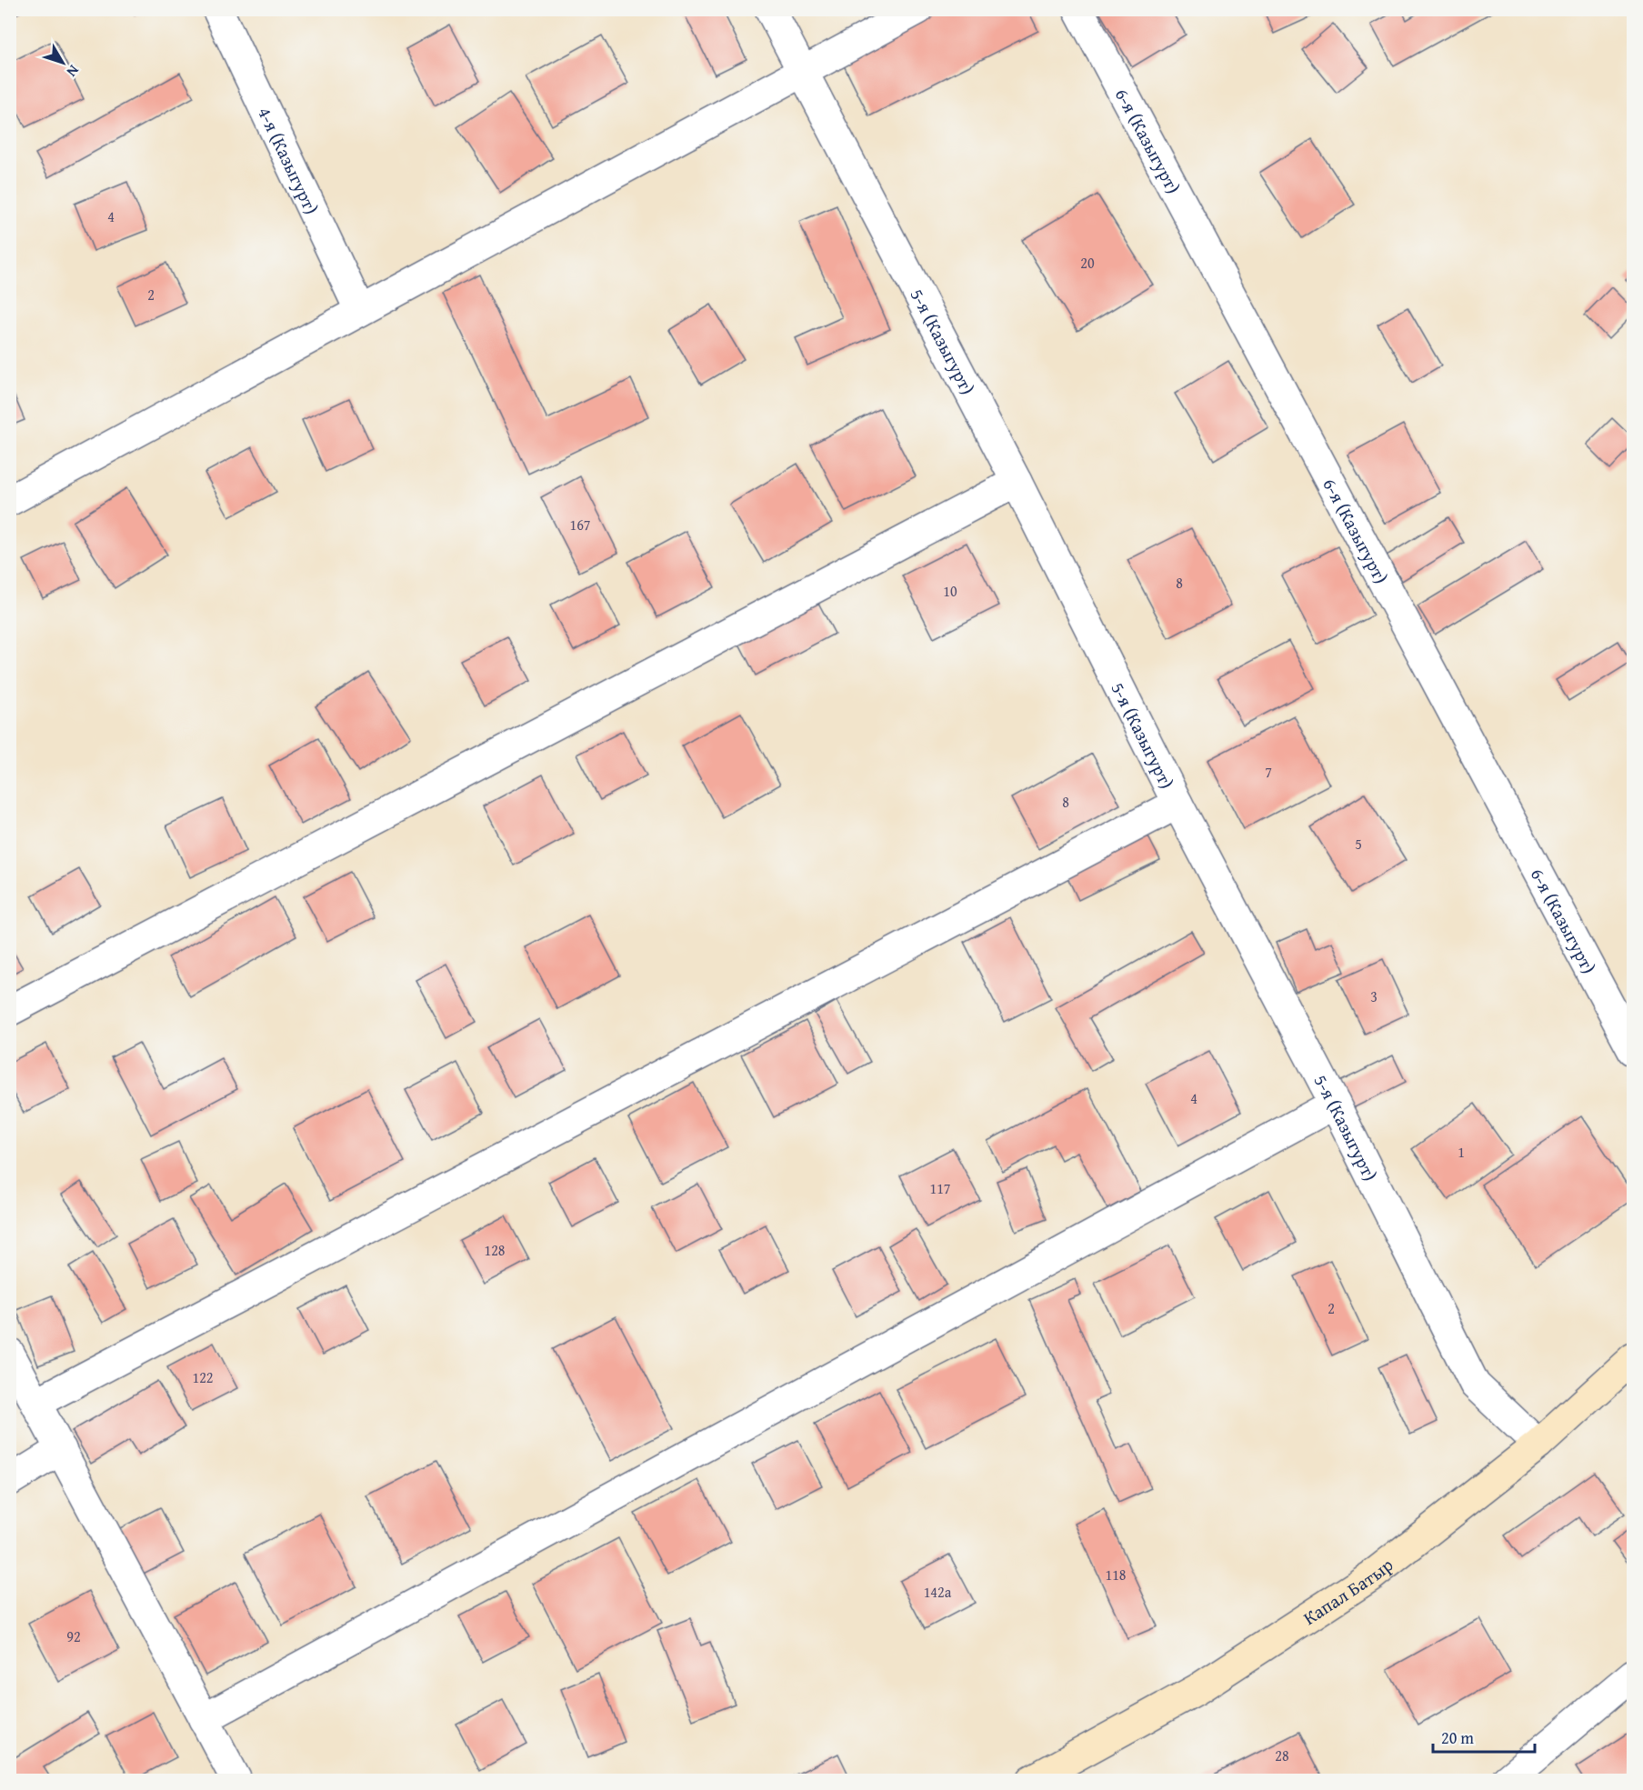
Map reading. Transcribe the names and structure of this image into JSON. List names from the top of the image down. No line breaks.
{"streets":{"main road":["Капал Батыр"],"street":["6-я (Казыгурт)","4-я (Казыгурт)","5-я (Казыгурт)"]},"crossings":[["5-я (Казыгурт)","Капал Батыр"]],"house_numbers":["4","20","2","167","8","10","7","8","5","3","4","1","117","128","2","122","118","142а","92","28"],"scale_bar":"20 m","north":"bottom right"}
